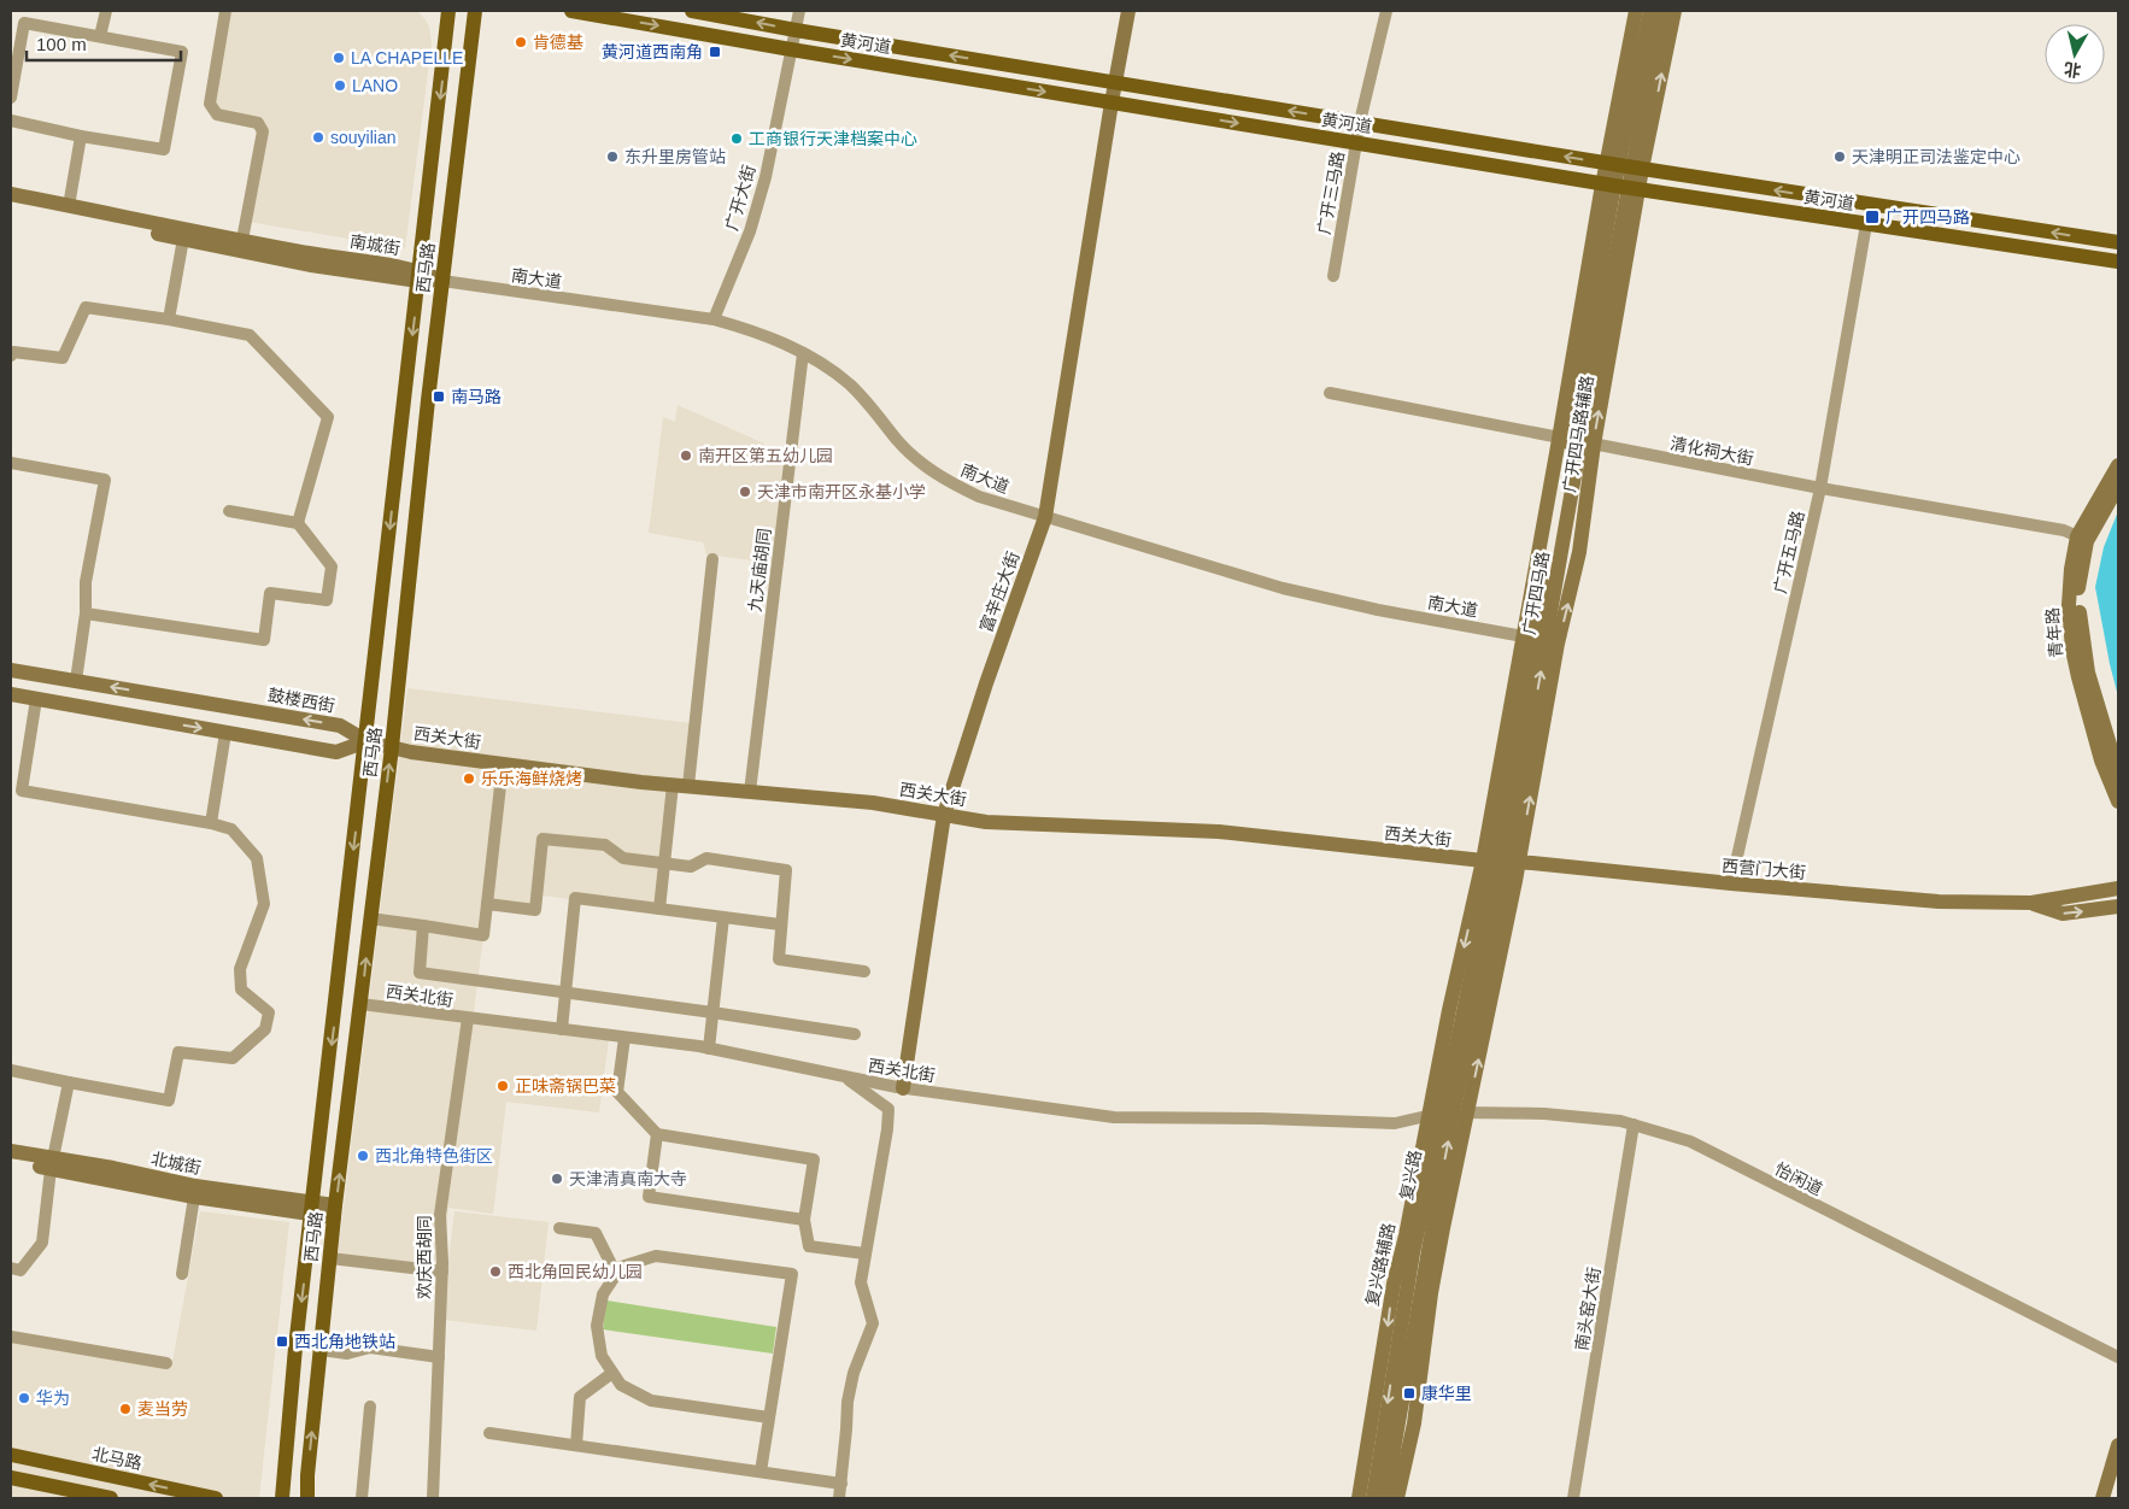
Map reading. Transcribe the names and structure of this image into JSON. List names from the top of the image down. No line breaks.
{"streets":{"main road":["黄河道","西马路","北马路"],"street":["广开三马路","广开大街","南城街","南大道","广开四马路辅路","清化祠大街","广开五马路","九天庙胡同","富辛庄大街","广开四马路","青年路","鼓楼西街","西关大街","西营门大街","西关北街","北城街","复兴路","怡闲道","欢庆西胡同","复兴路辅路","南头窑大街"]},"crossings":[["黄河道","广开三马路"],["黄河道","广开大街"],["黄河道","广开五马路"],["黄河道","富辛庄大街"],["黄河道","广开四马路"],["广开大街","南大道"],["南城街","西马路"],["南城街","南大道"],["西马路","南大道"],["西马路","鼓楼西街"],["西马路","西关大街"],["西马路","西关北街"],["西马路","北城街"],["南大道","广开四马路辅路"],["南大道","九天庙胡同"],["南大道","富辛庄大街"],["南大道","广开四马路"],["广开四马路辅路","清化祠大街"],["广开四马路辅路","广开四马路"],["广开四马路辅路","西关大街"],["广开四马路辅路","西营门大街"],["广开四马路辅路","复兴路"],["广开四马路辅路","复兴路辅路"],["清化祠大街","广开五马路"],["清化祠大街","广开四马路"],["清化祠大街","青年路"],["广开五马路","西营门大街"],["九天庙胡同","西关大街"],["富辛庄大街","西关大街"],["富辛庄大街","西关北街"],["广开四马路","西关大街"],["广开四马路","西营门大街"],["广开四马路","复兴路"],["广开四马路","复兴路辅路"],["鼓楼西街","西关大街"],["西关大街","西营门大街"],["西关大街","复兴路"],["西关大街","复兴路辅路"],["西营门大街","复兴路"],["西营门大街","复兴路辅路"],["西关北街","复兴路"],["西关北街","怡闲道"],["西关北街","欢庆西胡同"],["西关北街","复兴路辅路"],["复兴路","怡闲道"],["复兴路","复兴路辅路"],["怡闲道","复兴路辅路"],["怡闲道","南头窑大街"]],"one_way":["广开四马路辅路"],"places":{"other":["肯德基","LA CHAPELLE","LANO","souyilian","工商银行天津档案中心","东升里房管站","天津明正司法鉴定中心","南开区第五幼儿园","天津市南开区永基小学","乐乐海鲜烧烤","正味斋锅巴菜","西北角特色街区","天津清真南大寺","西北角回民幼儿园","华为","麦当劳"],"transit":["黄河道西南角","广开四马路","南马路","西北角地铁站","康华里"]},"scale_bar":"100 m","north":"bottom"}
